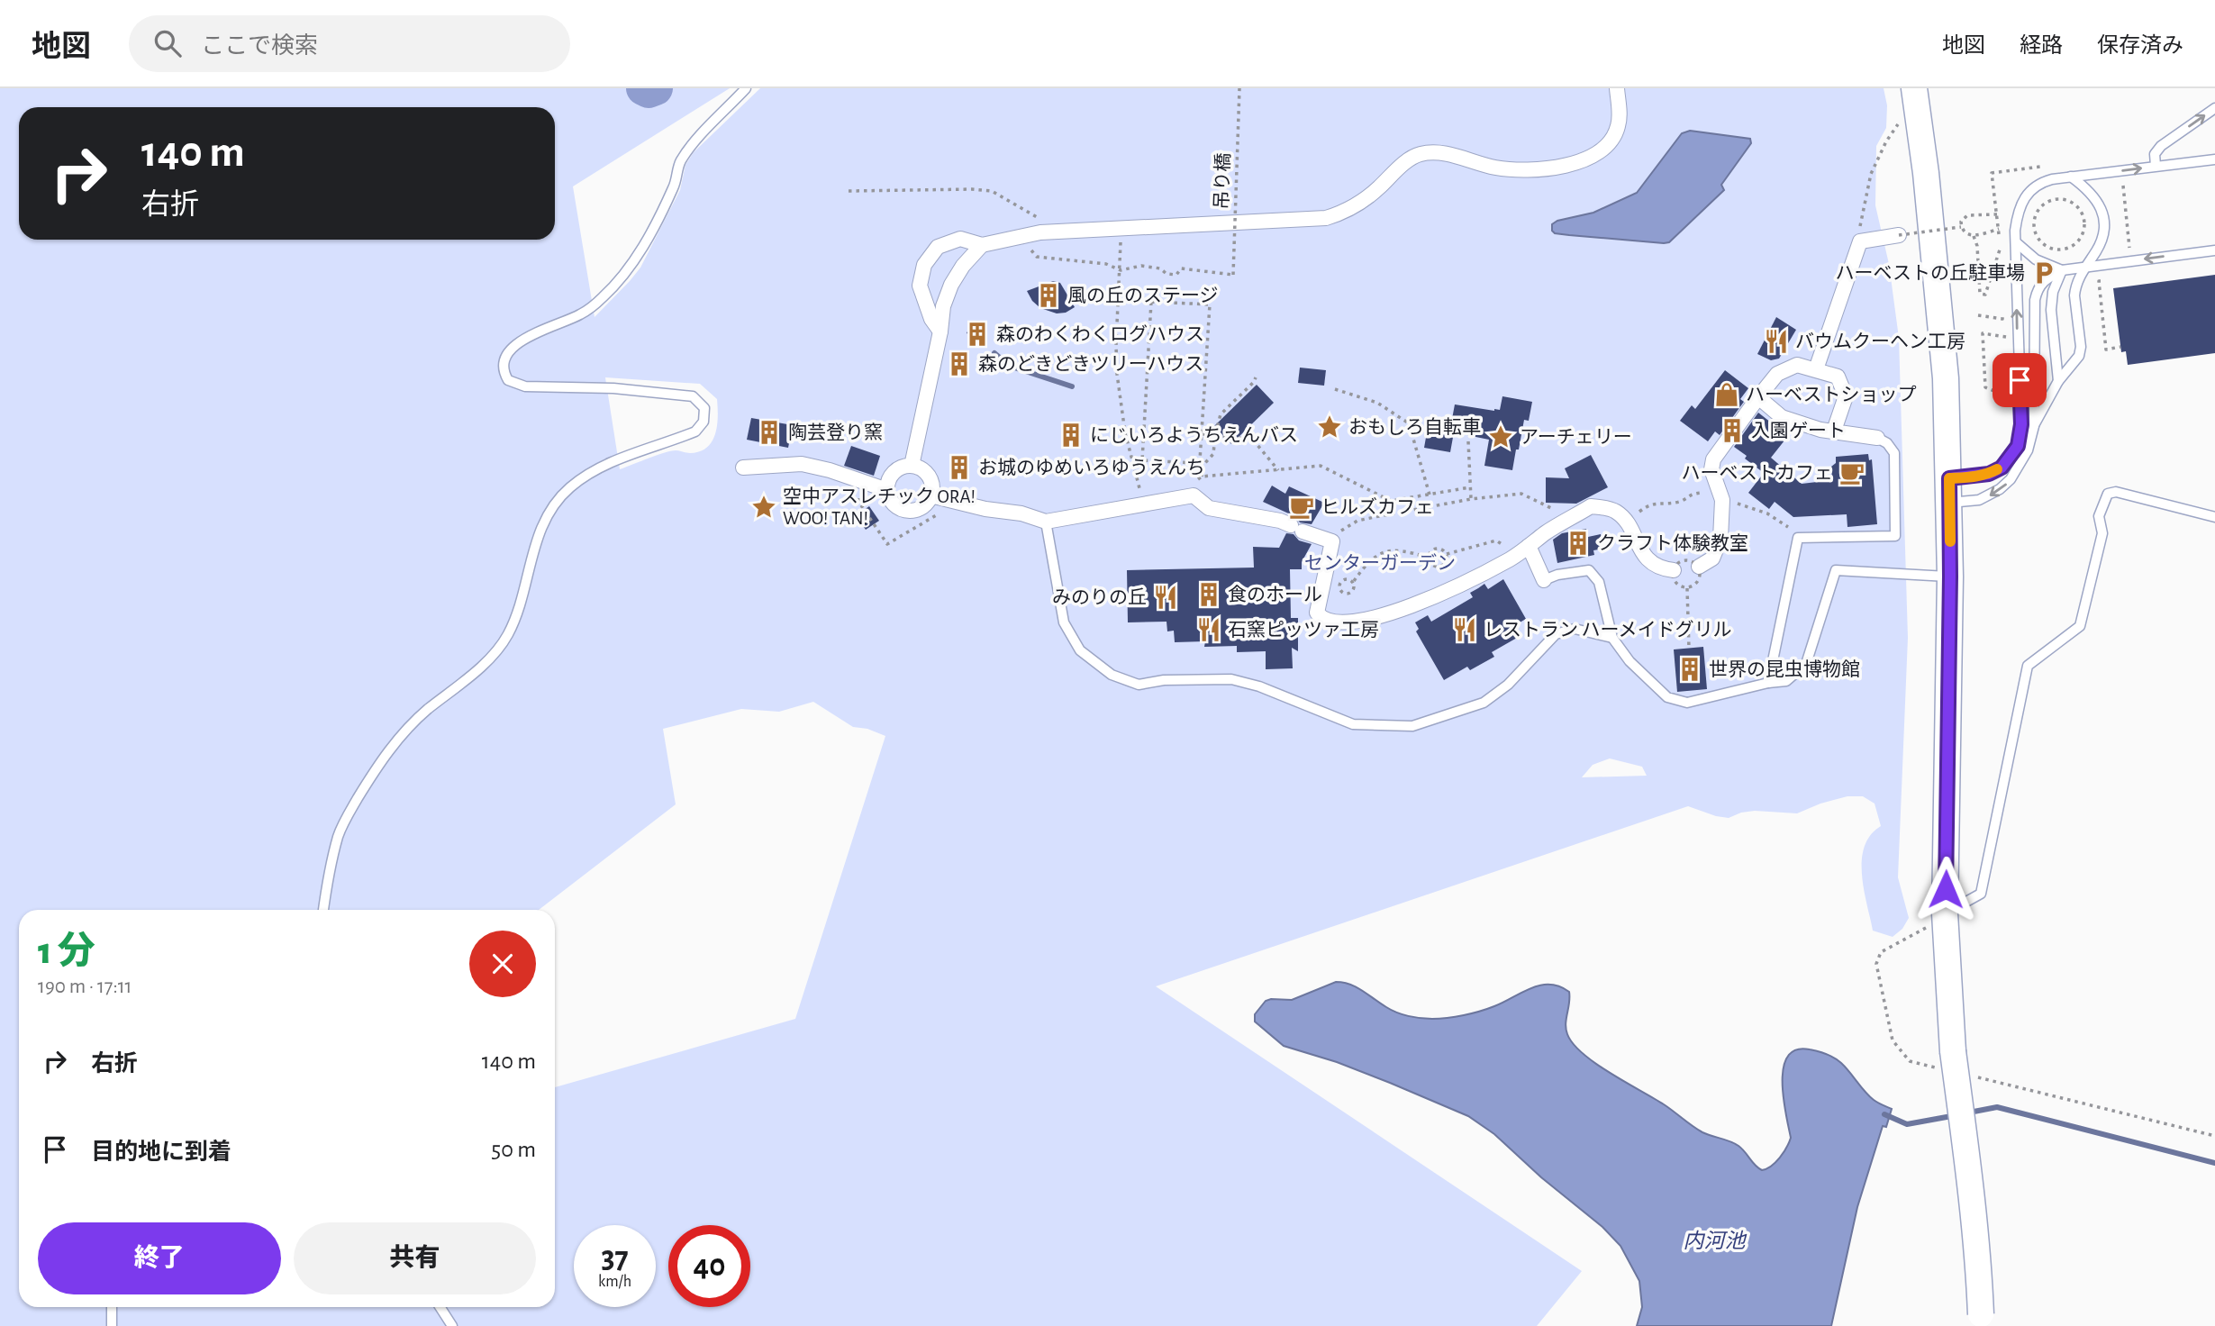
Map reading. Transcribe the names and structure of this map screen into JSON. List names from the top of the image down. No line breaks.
{"streets":{"path":["吊り橋"]},"water":["内河池"],"parks":["センターガーデン"],"places":{"parking":["ハーベストの丘駐車場"],"building":["風の丘のステージ","森のわくわくログハウス","森のどきどきツリーハウス","入園ゲート","陶芸登り窯","にじいろようちえんバス","お城のゆめいろゆうえんち","クラフト体験教室","食のホール","世界の昆虫博物館"],"restaurant":["バウムクーヘン工房","みのりの丘","石窯ピッツァ工房","レストラン ハーメイドグリル"],"shop":["ハーベストショップ"],"place":["おもしろ自転車","アーチェリー","空中アスレチック ORA! WOO! TAN!"],"cafe":["ハーベストカフェ","ヒルズカフェ"]},"page":{"header":"地図","search":"ここで検索","nav":["地図","経路","保存済み"],"turn":["140 m","右折"],"heading":["1 分","190 m · 17:11"],"list":[{"name":"右折","value":"140 m"},{"name":"目的地に到着","value":"50 m"}],"buttons":["終了","共有"],"speed":"37 km/h","limit":"40"}}
